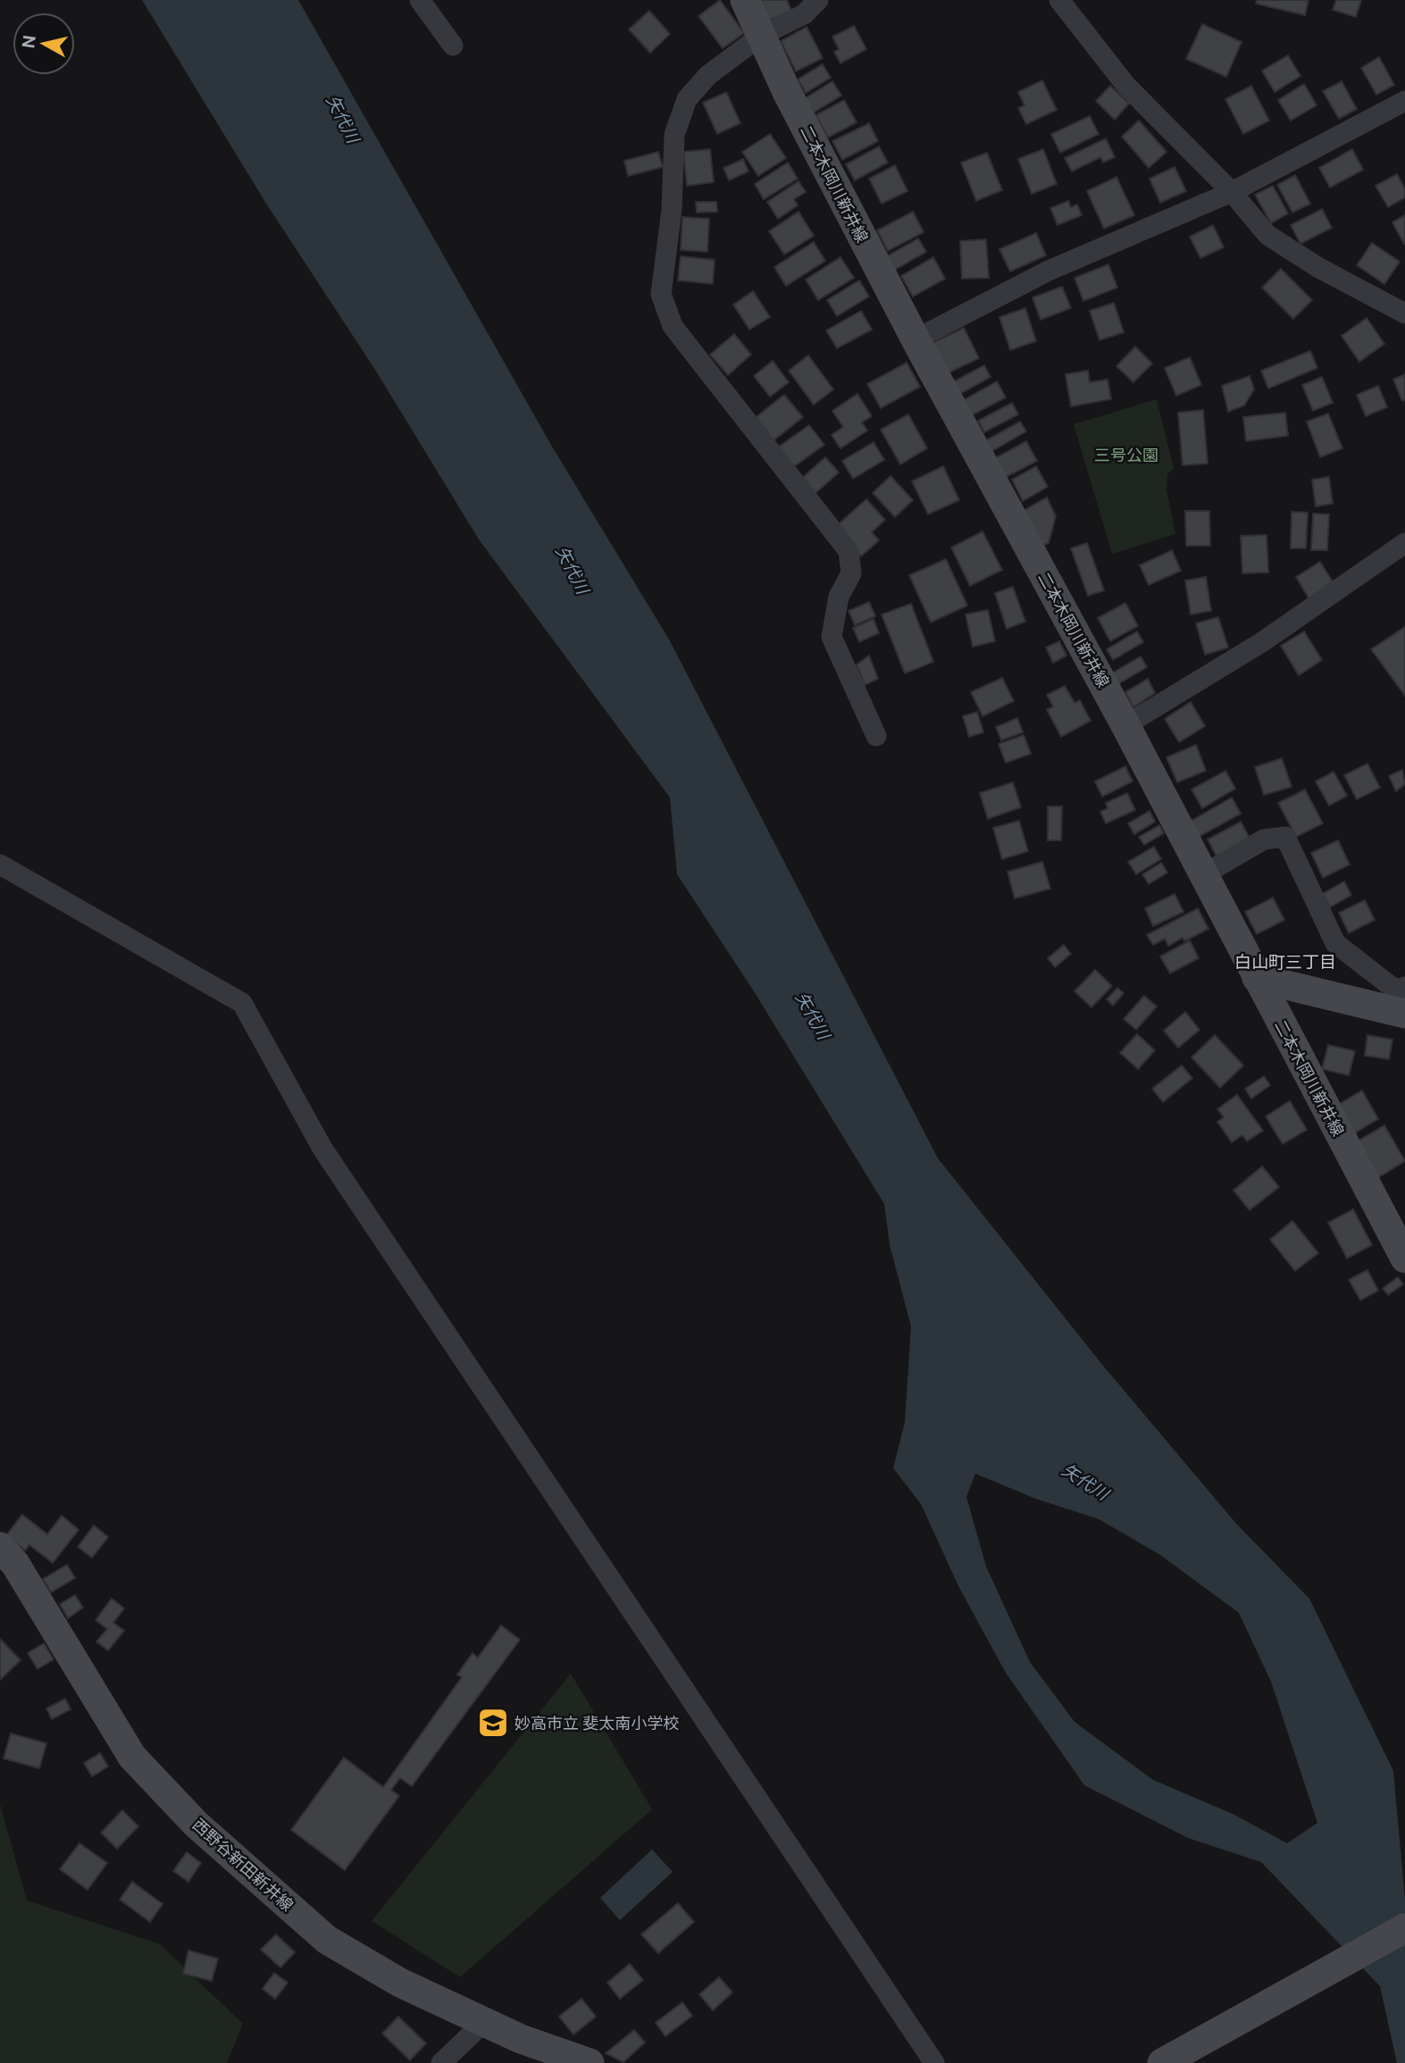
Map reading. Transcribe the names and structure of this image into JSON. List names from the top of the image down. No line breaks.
{"streets":{"main road":["二本木岡川新井線","西野谷新田新井線"]},"districts":["白山町三丁目"],"water":["矢代川"],"parks":["三号公園"],"places":{"school or university":["妙高市立 斐太南小学校"]},"north":"left"}
